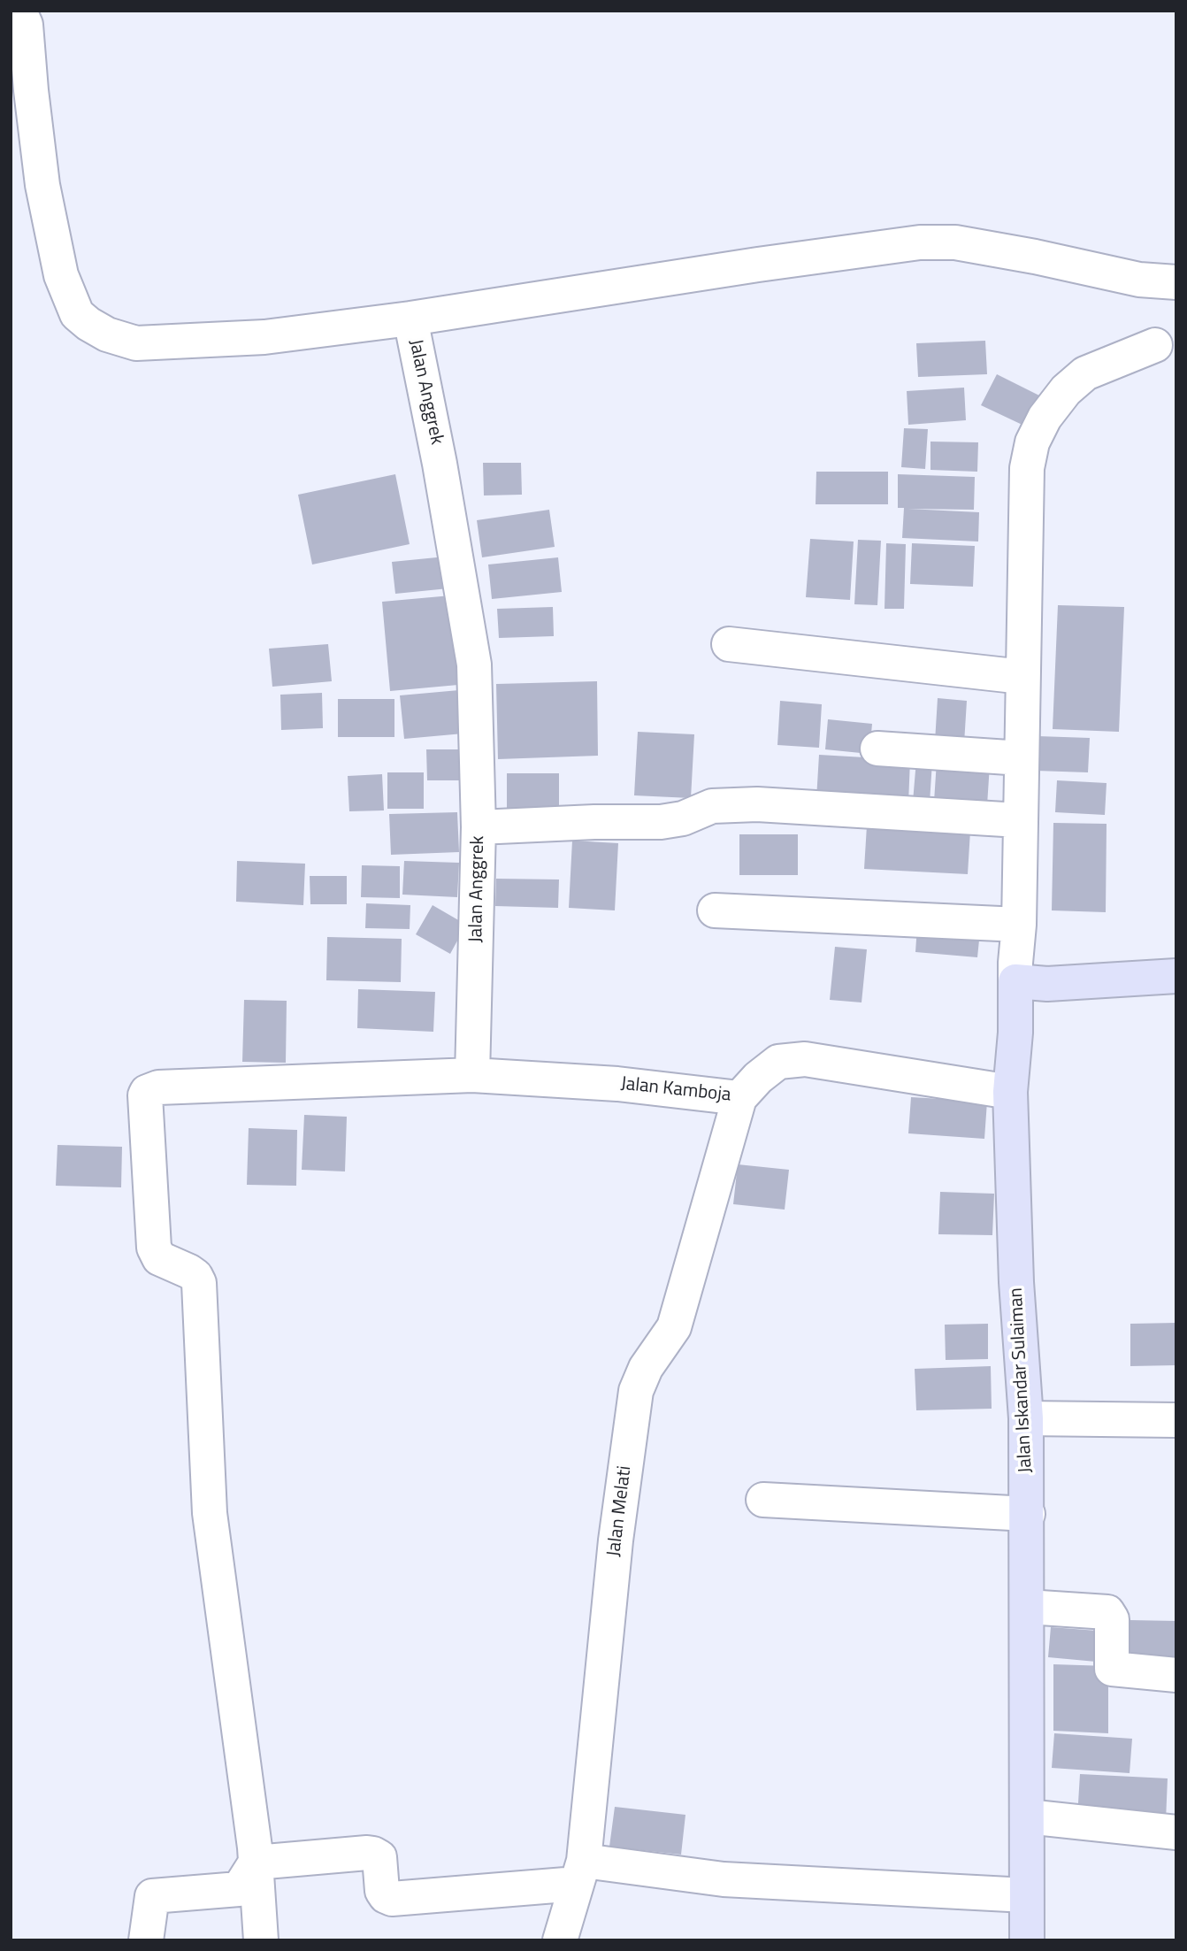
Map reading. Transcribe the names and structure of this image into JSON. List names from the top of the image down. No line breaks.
{"streets":{"street":["Jalan Anggrek","Jalan Kamboja","Jalan Iskandar Sulaiman","Jalan Melati"]},"crossings":[["Jalan Anggrek","Jalan Kamboja"],["Jalan Kamboja","Jalan Iskandar Sulaiman"],["Jalan Kamboja","Jalan Melati"]]}
